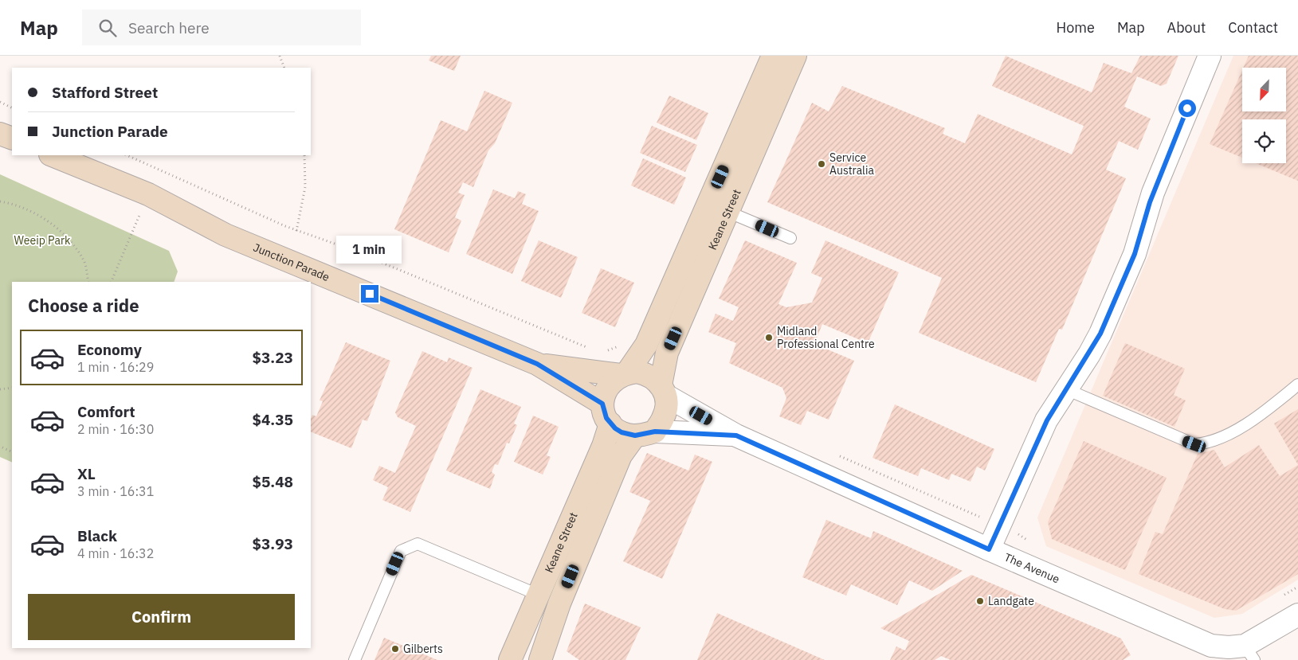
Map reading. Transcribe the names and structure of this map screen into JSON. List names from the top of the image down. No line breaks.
{"streets":{"street":["Keane Street","Junction Parade","The Avenue"]},"crossings":[["Keane Street","Junction Parade"],["Keane Street","The Avenue"],["Junction Parade","The Avenue"]],"parks":["Weeip Park"],"places":["Service Australia","Midland Professional Centre","Landgate","Gilberts"],"north":"bottom left","page":{"header":"Map","search":"Search here","nav":["Home","Map","About","Contact"],"banner":["Stafford Street","Junction Parade"],"bubble":"1 min","heading":"Choose a ride","list":[{"name":"Economy","note":"1 min · 16:29","value":"$3.23"},{"name":"Comfort","note":"2 min · 16:30","value":"$4.35"},{"name":"XL","note":"3 min · 16:31","value":"$5.48"},{"name":"Black","note":"4 min · 16:32","value":"$3.93"}],"buttons":"Confirm"}}
